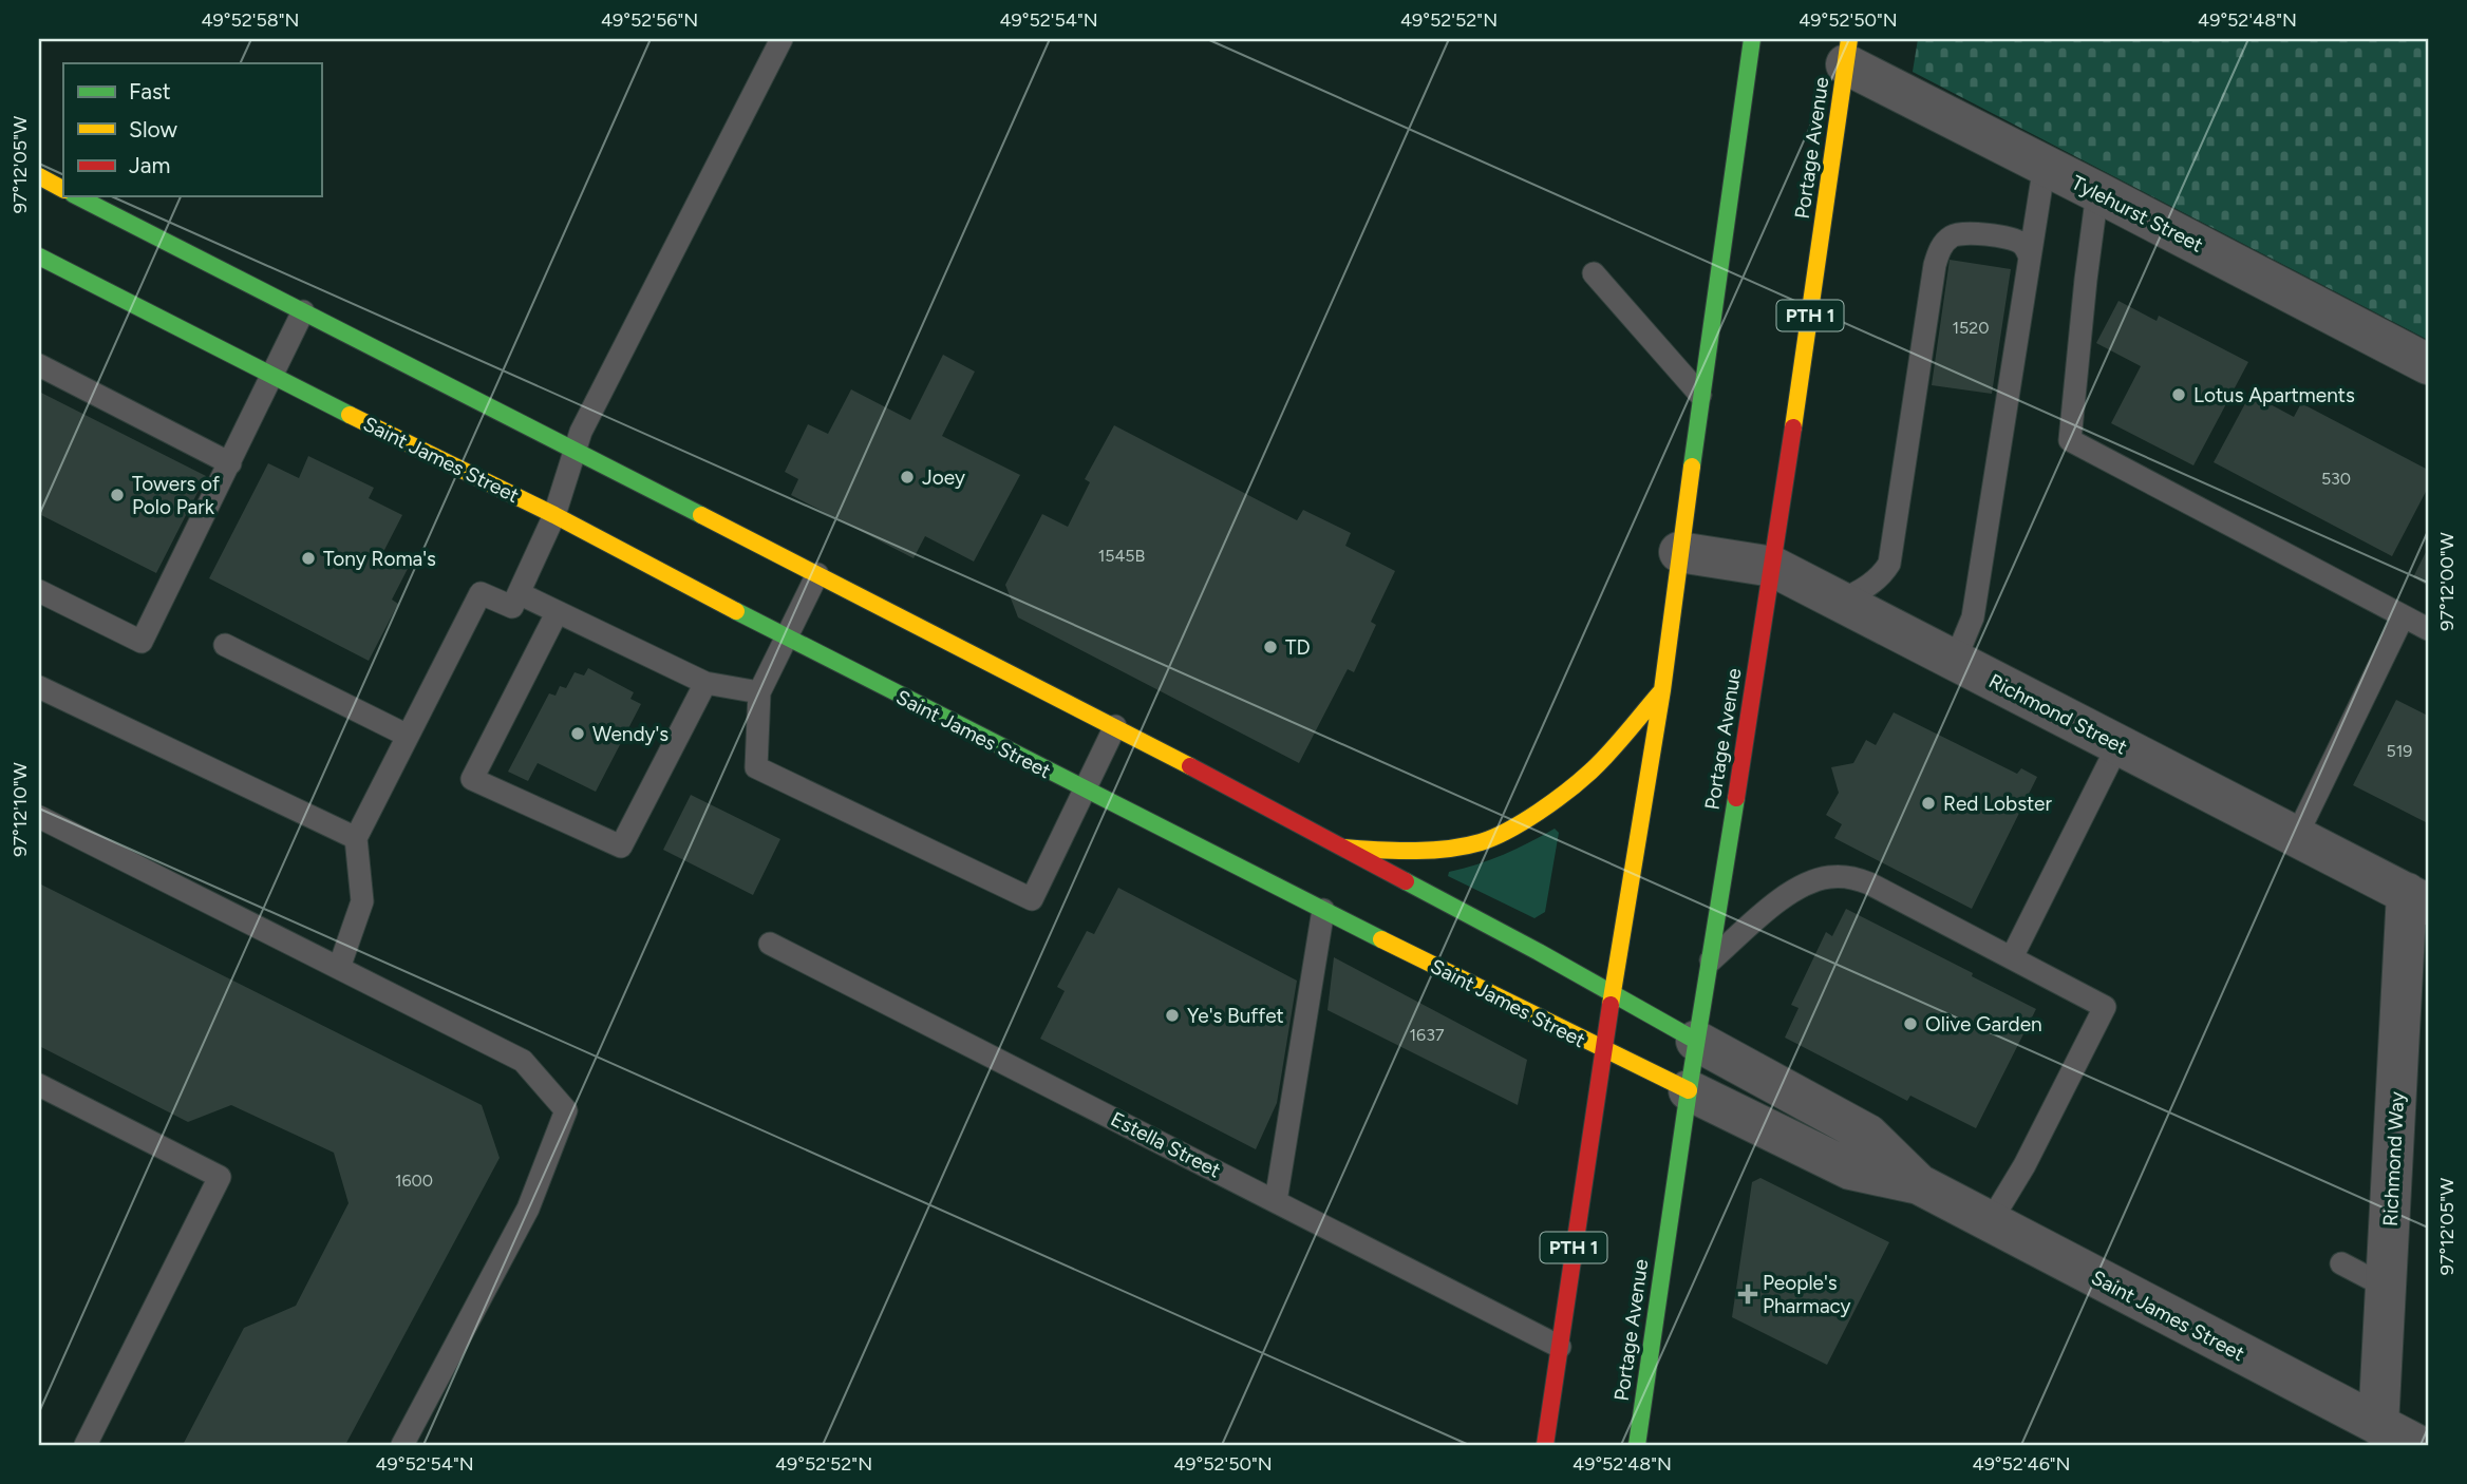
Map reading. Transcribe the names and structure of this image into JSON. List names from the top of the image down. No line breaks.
{"streets":{"main road":["Portage Avenue","PTH 1","Saint James Street"],"street":["Tylehurst Street","Richmond Street","Richmond Way"],"lane":["Estella Street"]},"crossings":[["Portage Avenue","Tylehurst Street"],["Portage Avenue","Saint James Street"],["Portage Avenue","Richmond Street"],["PTH 1","Saint James Street"],["PTH 1","Richmond Street"],["PTH 1","Estella Street"],["Saint James Street","Richmond Way"],["Richmond Street","Richmond Way"]],"places":{"other":["Lotus Apartments","Joey","Towers of Polo Park","Tony Roma's","TD","Wendy's","Red Lobster","Ye's Buffet","Olive Garden"],"health":["People's Pharmacy"]},"house_numbers":["1520","530","1545B","519","1637","1600"],"legend":["Fast","Slow","Jam"],"coordinates":["49°52'58\"N","49°52'56\"N","49°52'54\"N","49°52'52\"N","49°52'50\"N","49°52'48\"N","97°12'05\"W","97°12'00\"W","97°12'10\"W","49°52'46\"N"]}
